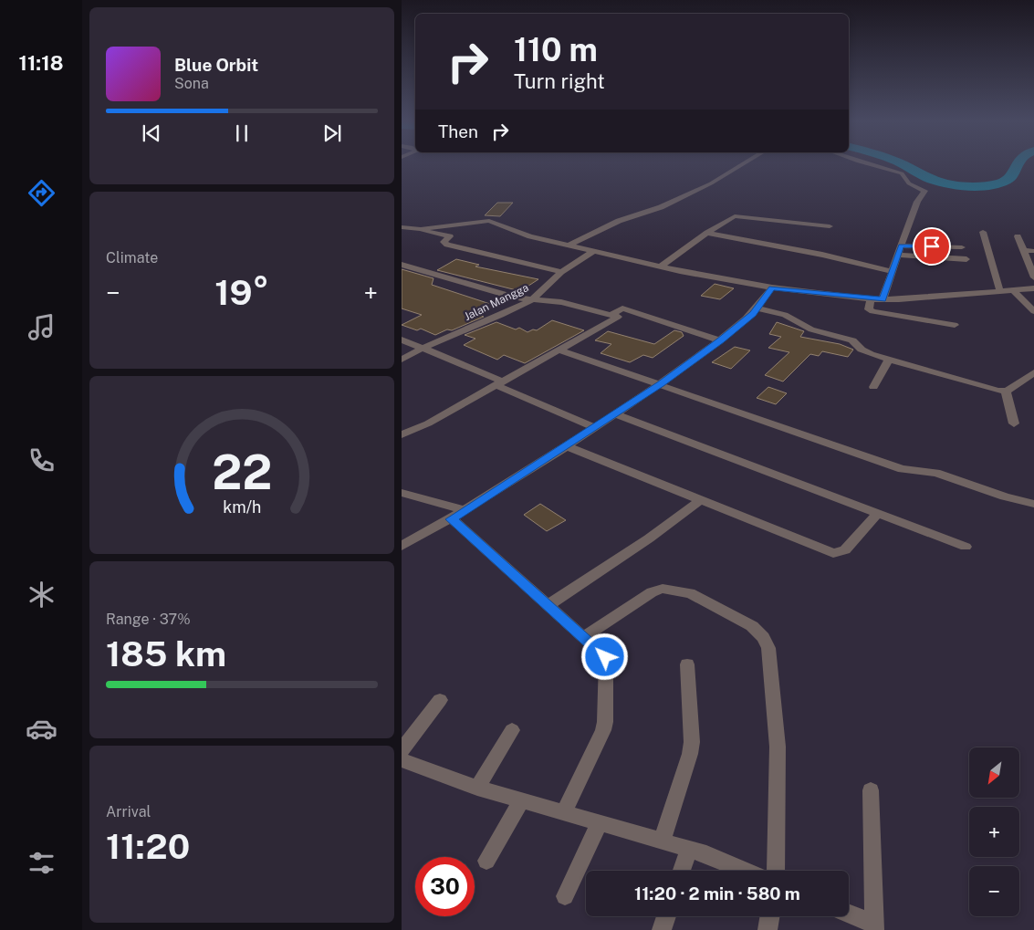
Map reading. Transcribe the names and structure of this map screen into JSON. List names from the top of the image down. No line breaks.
{"streets":{"street":["Jalan Mangga"]},"north":"bottom left","page":{"tabs":"11:18","turn":["110 m","Turn right"],"song":["Blue Orbit","Sona"],"then":"Then","tile":["Climate",["Range · 37%","185 km"],["Arrival","11:20"]],"heat":["−","19°","+"],"map_buttons":["+","−"],"limit":"30","trip":"11:20 · 2 min · 580 m","gauge":["22","km/h"]}}
